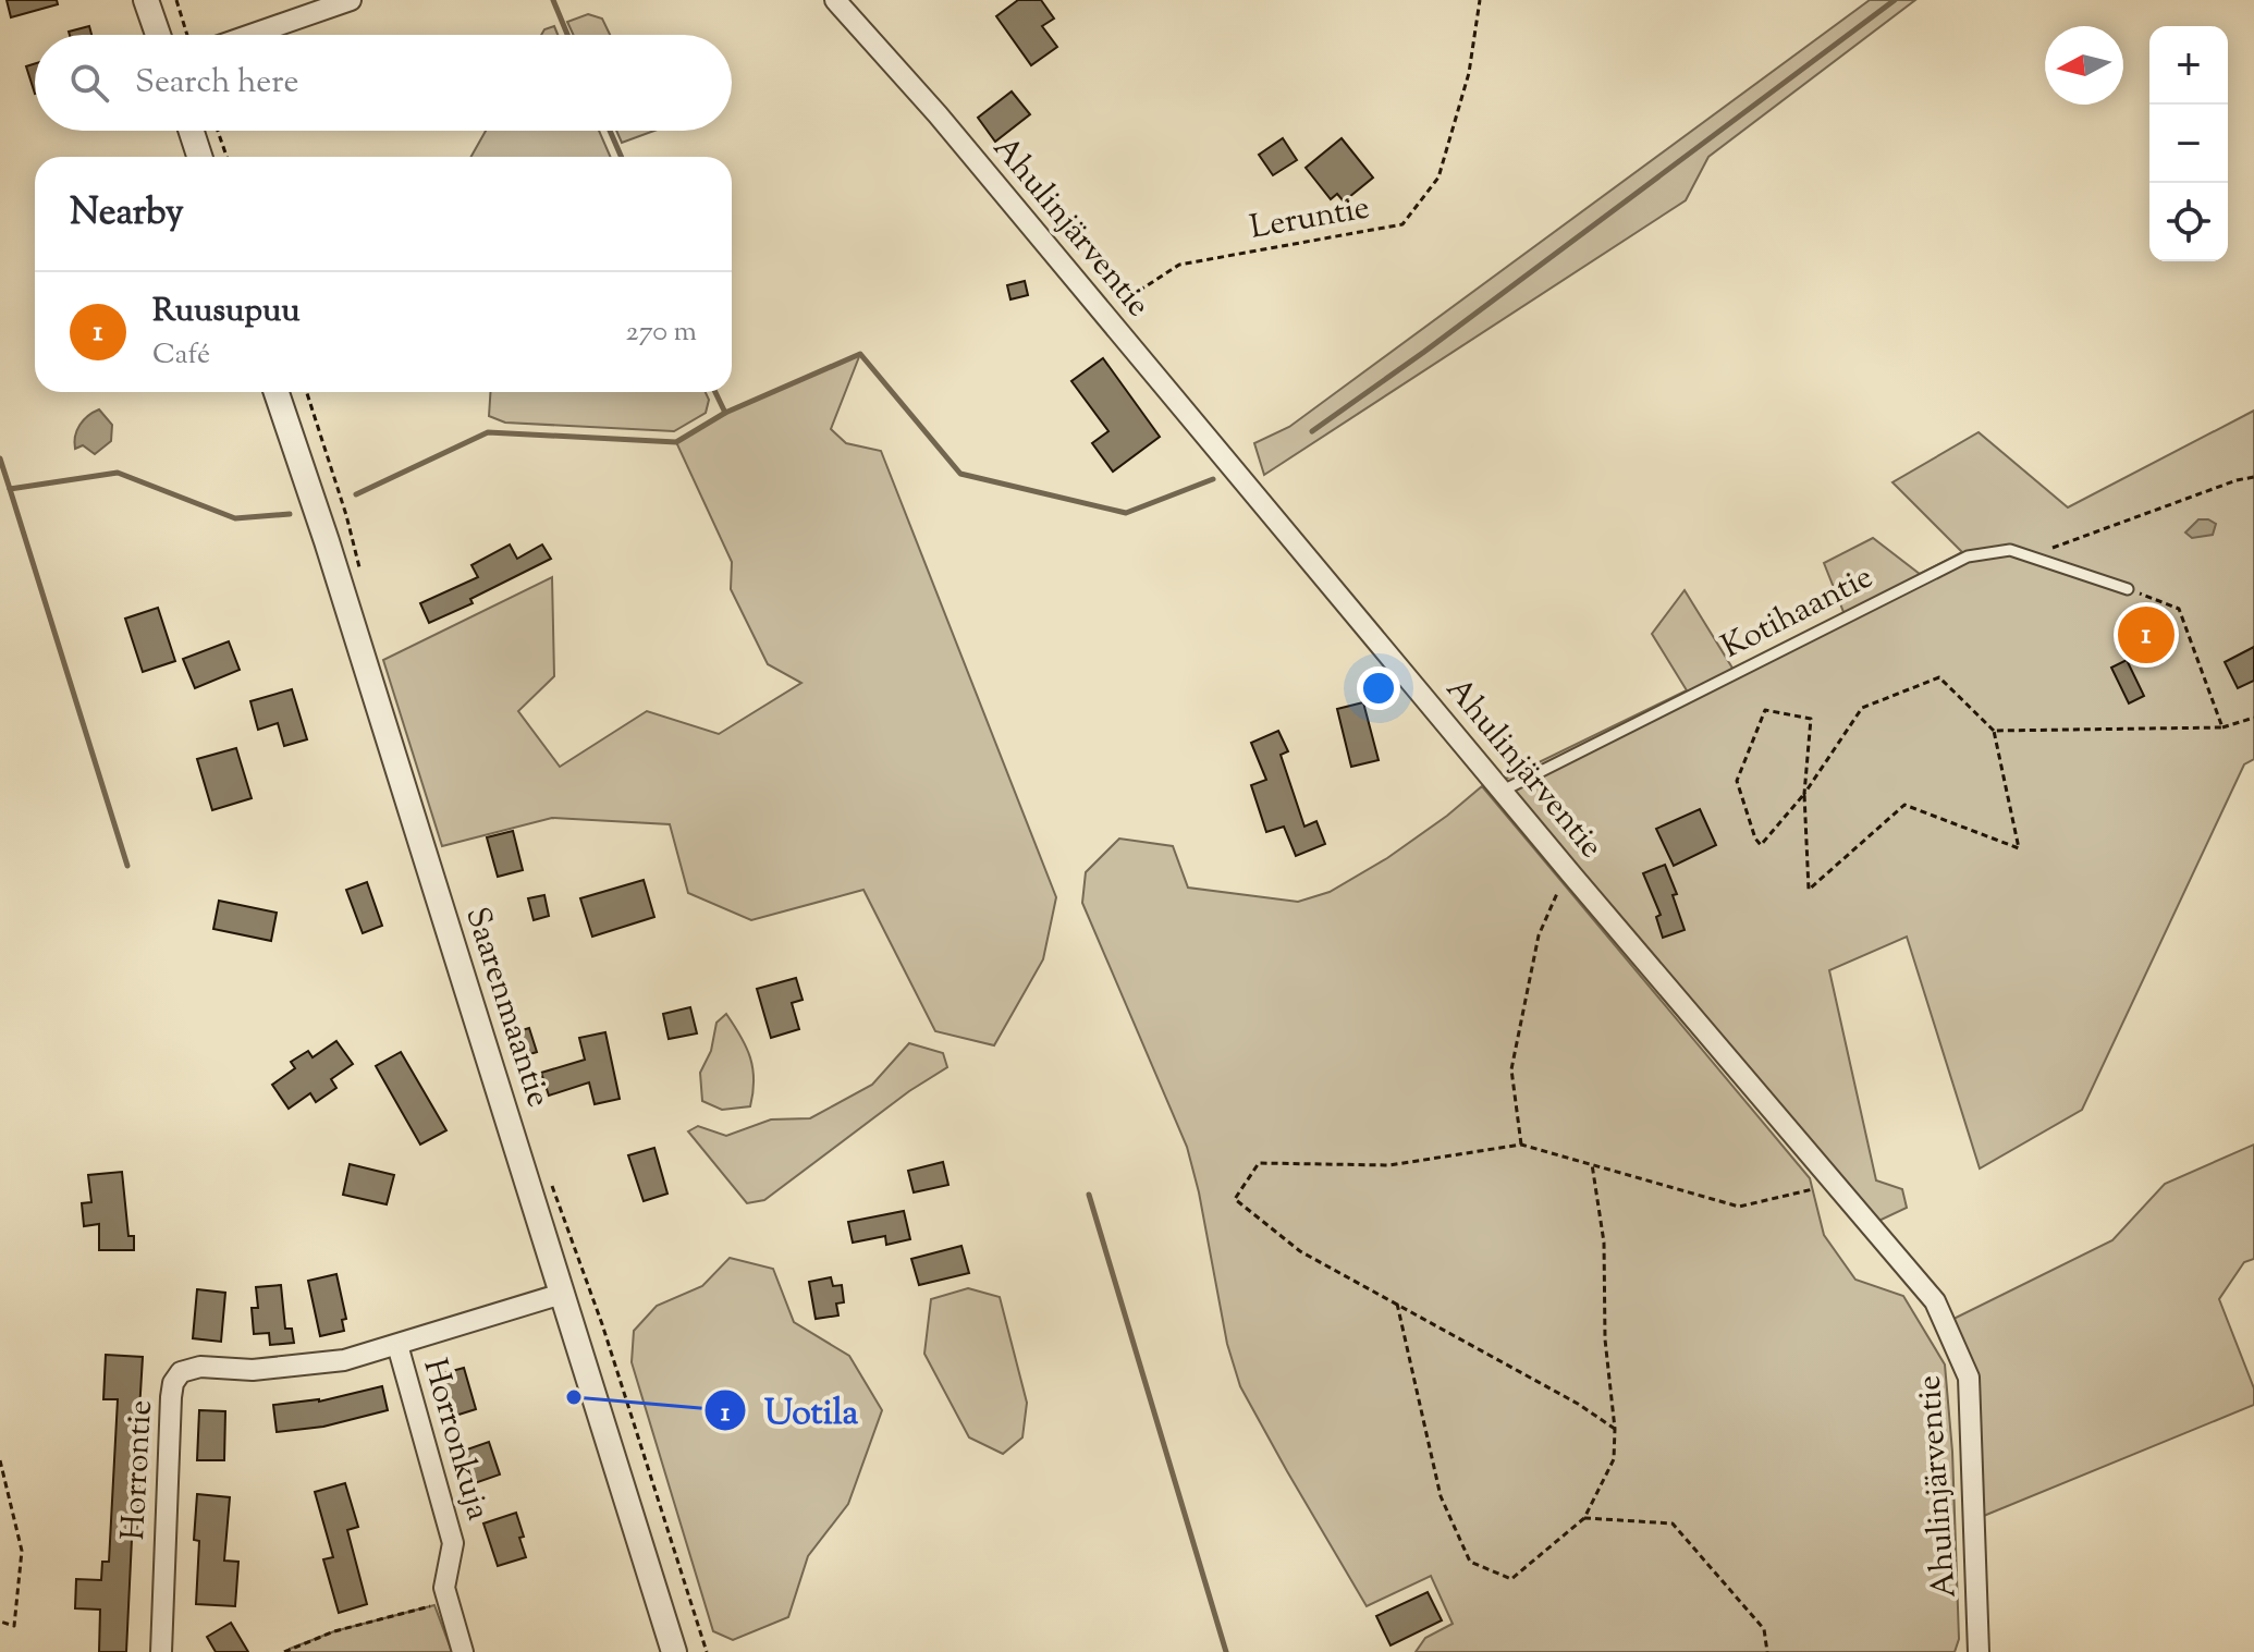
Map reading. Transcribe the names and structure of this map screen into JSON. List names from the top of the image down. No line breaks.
{"streets":{"street":["Ahulinjärventie","Saarenmaantie","Horronkuja","Horrontie"],"lane":["Kotihaantie"],"path":["Leruntie"]},"crossings":[["Leruntie","Ahulinjärventie"],["Ahulinjärventie","Kotihaantie"],["Saarenmaantie","Horrontie"],["Horronkuja","Horrontie"]],"places":["Uotila"],"north":"left","page":{"map_buttons":["+","−"],"search":"Search here","heading":"Nearby","list":[{"mark":"1","name":"Ruusupuu","note":"Café","value":"270 m"}],"pins":"1"}}
